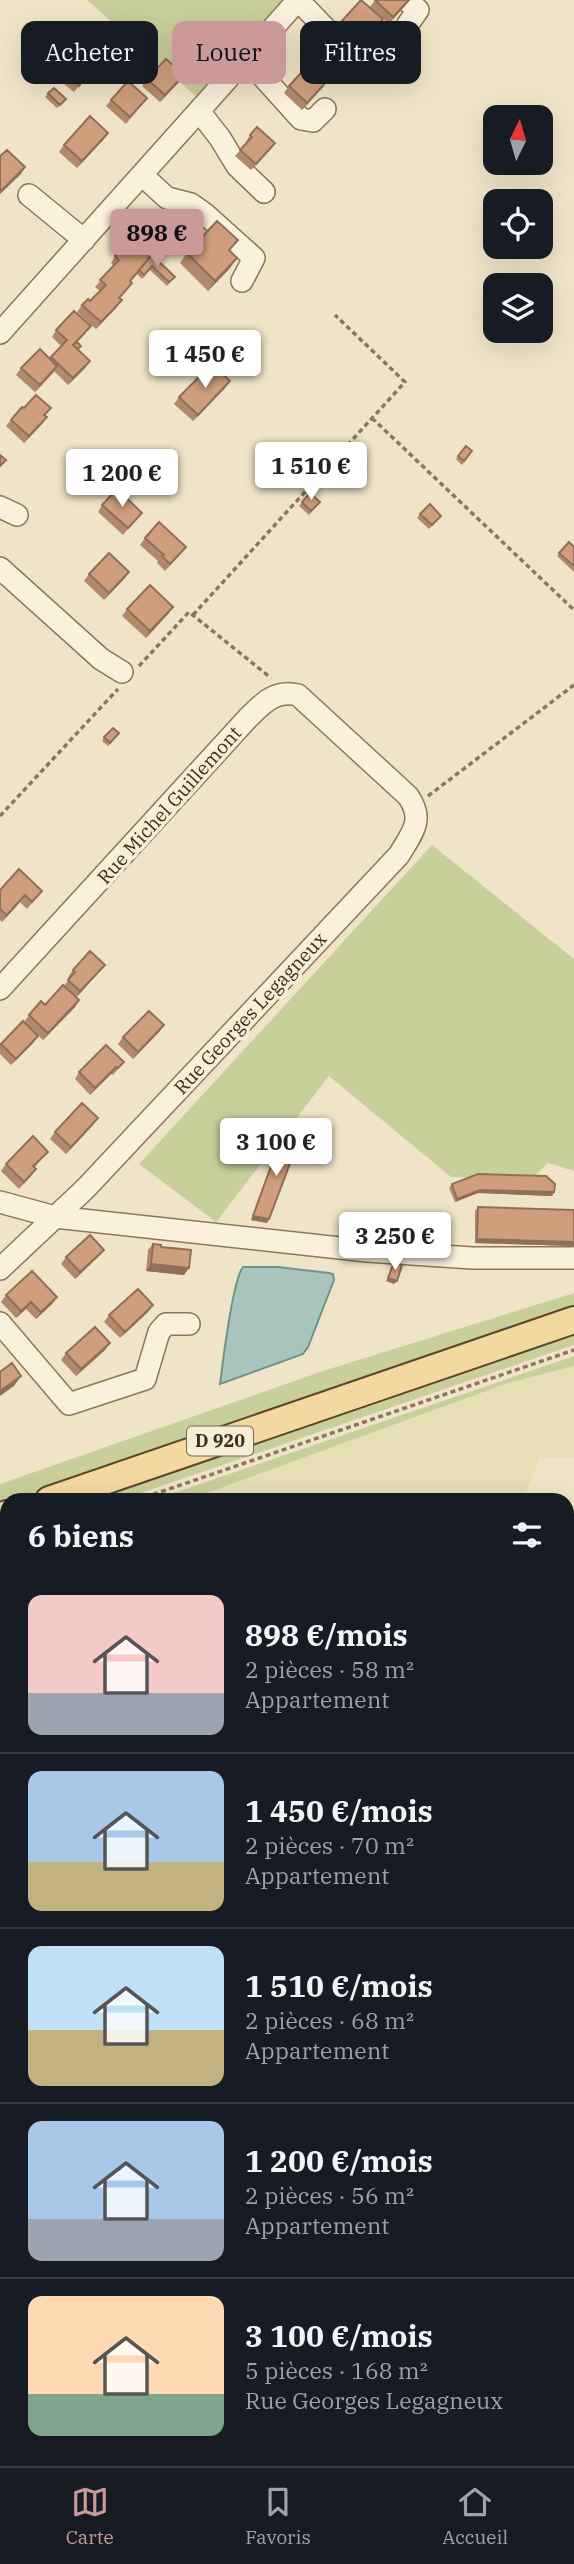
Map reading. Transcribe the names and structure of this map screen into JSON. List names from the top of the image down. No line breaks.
{"streets":{"main road":["D 920"],"street":["Rue Michel Guillemont","Rue Georges Legagneux"]},"north":"top","page":{"chip":["Acheter","Louer","Filtres"],"price":["898 €","1 450 €","1 510 €","1 200 €","3 100 €","3 250 €"],"heading":"6 biens","list":[{"name":"898 €/mois","note":"2 pièces · 58 m² · Appartement"},{"name":"1 450 €/mois","note":"2 pièces · 70 m² · Appartement"},{"name":"1 510 €/mois","note":"2 pièces · 68 m² · Appartement"},{"name":"1 200 €/mois","note":"2 pièces · 56 m² · Appartement"},{"name":"3 100 €/mois","note":"5 pièces · 168 m² · Rue Georges Legagneux"}],"tabs":["Carte","Favoris","Accueil"]}}
